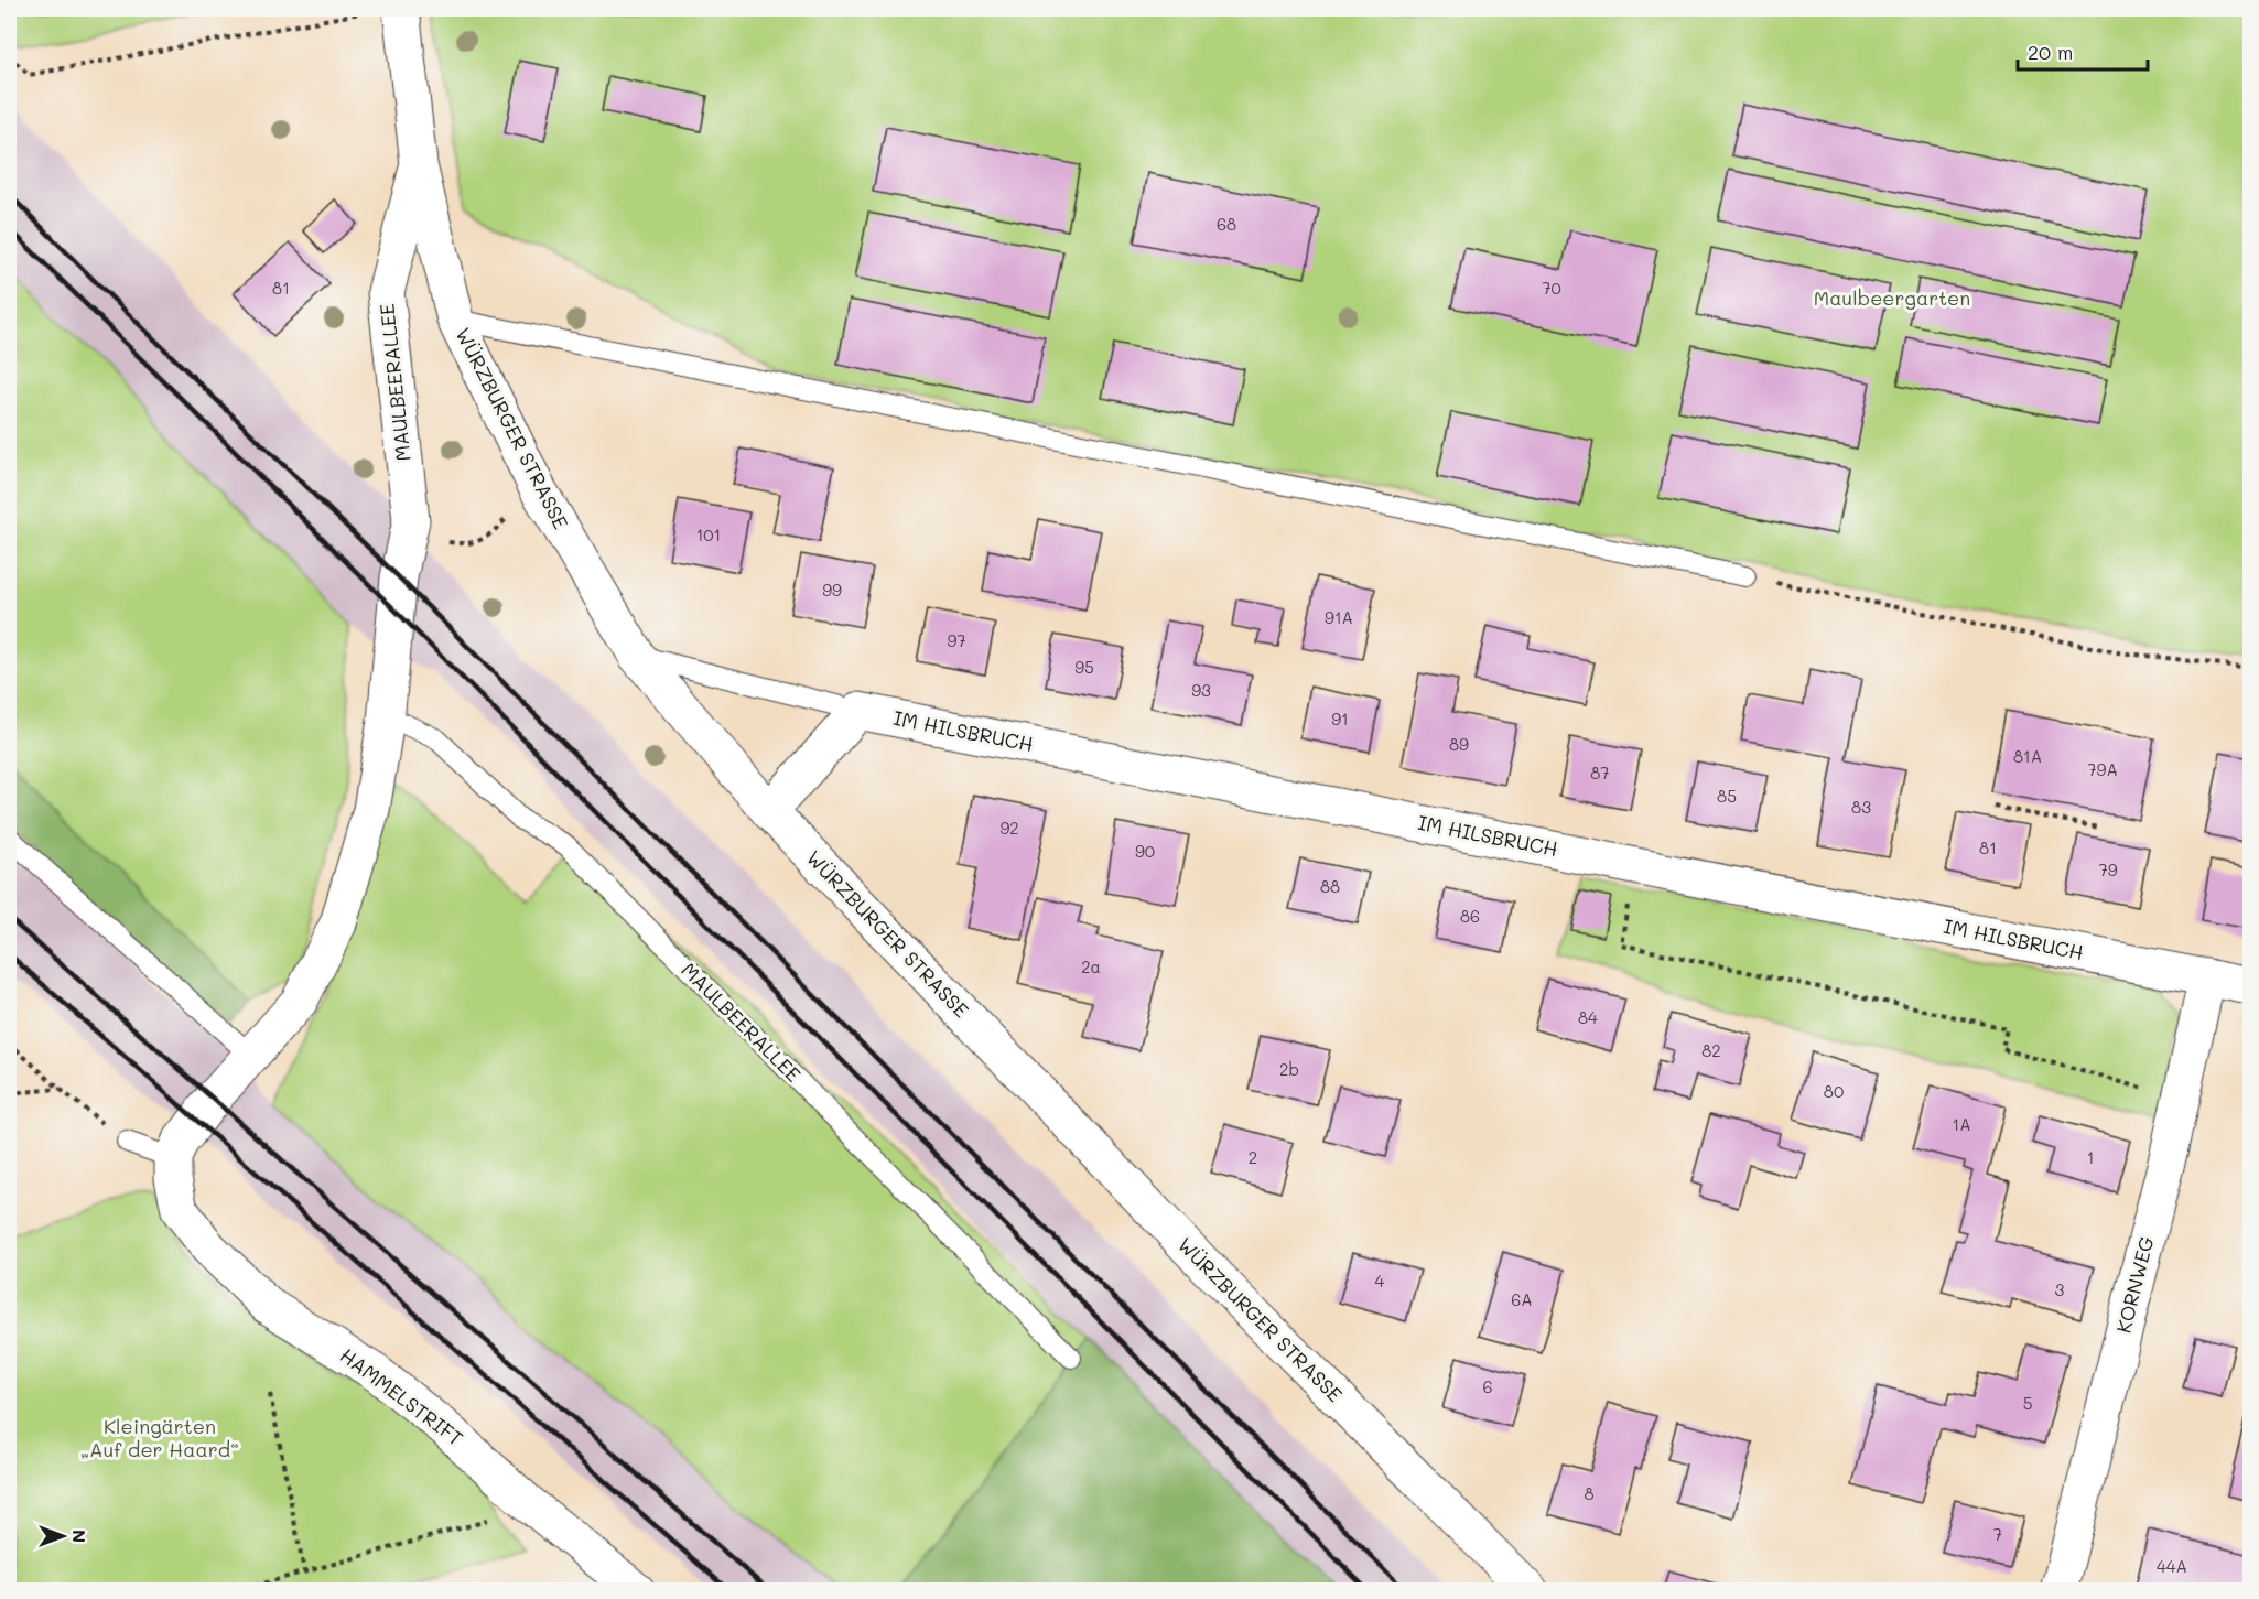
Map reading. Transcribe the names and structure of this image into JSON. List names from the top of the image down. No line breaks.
{"streets":{"street":["MAULBEERALLEE","WÜRZBURGER STRASSE","IM HILSBRUCH","KORNWEG","HAMMELSTRIFT"]},"crossings":[["MAULBEERALLEE","WÜRZBURGER STRASSE"],["MAULBEERALLEE","HAMMELSTRIFT"],["IM HILSBRUCH","KORNWEG"]],"parks":["Maulbeergarten","Kleingärten „Auf der Haard“"],"house_numbers":["68","81","70","101","99","91A","97","95","93","91","89","81A","79A","87","85","83","92","81","90","79","88","86","2a","84","82","2b","80","1A","2","1","4","3","6A","6","5","8","7","44A"],"scale_bar":"20 m","north":"right"}
